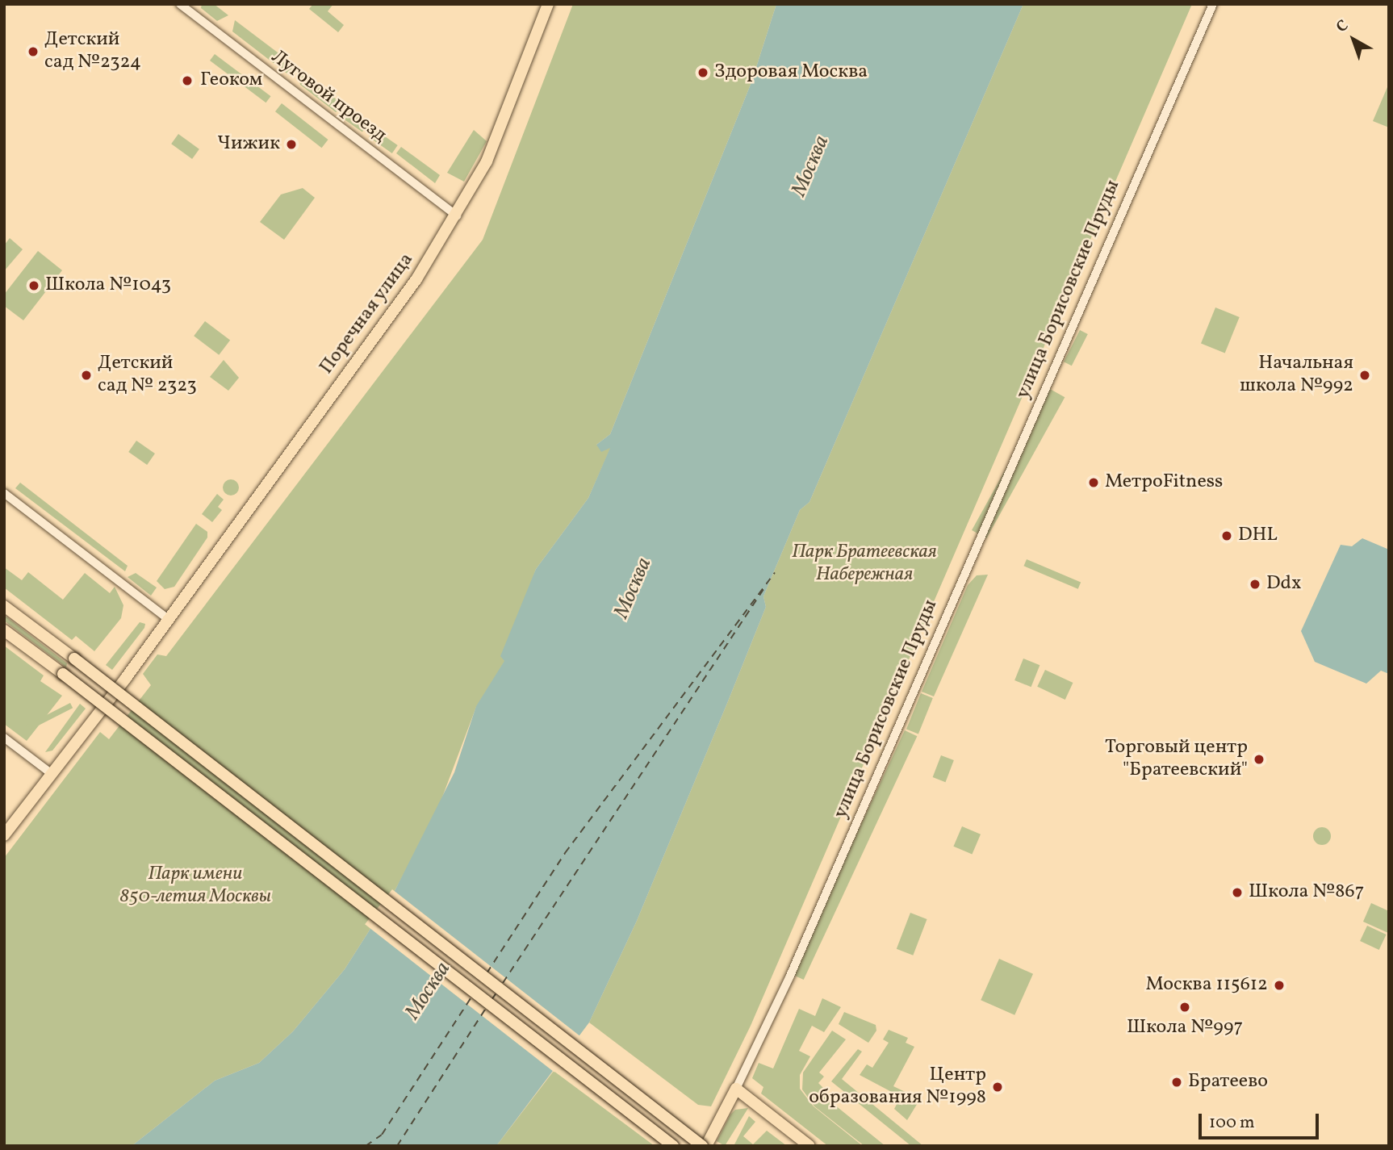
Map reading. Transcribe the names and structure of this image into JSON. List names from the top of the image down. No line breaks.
{"streets":{"main road":["улица Борисовские Пруды","Поречная улица"],"street":["Луговой проезд"]},"crossings":[["Луговой проезд","Поречная улица"]],"water":["Москва"],"parks":["Парк Братеевская Набережная","Парк имени 850-летия Москвы"],"places":["Детский сад №2324","Здоровая Москва","Геоком","Чижик","Школа №1043","Детский сад № 2323","Начальная школа №992","МетроFitness","DHL","Ddx","Торговый центр \"Братеевский\"","Школа №867","Москва 115612","Школа №997","Братеево","Центр образования №1998"],"scale_bar":"100 m","north":"top left"}
